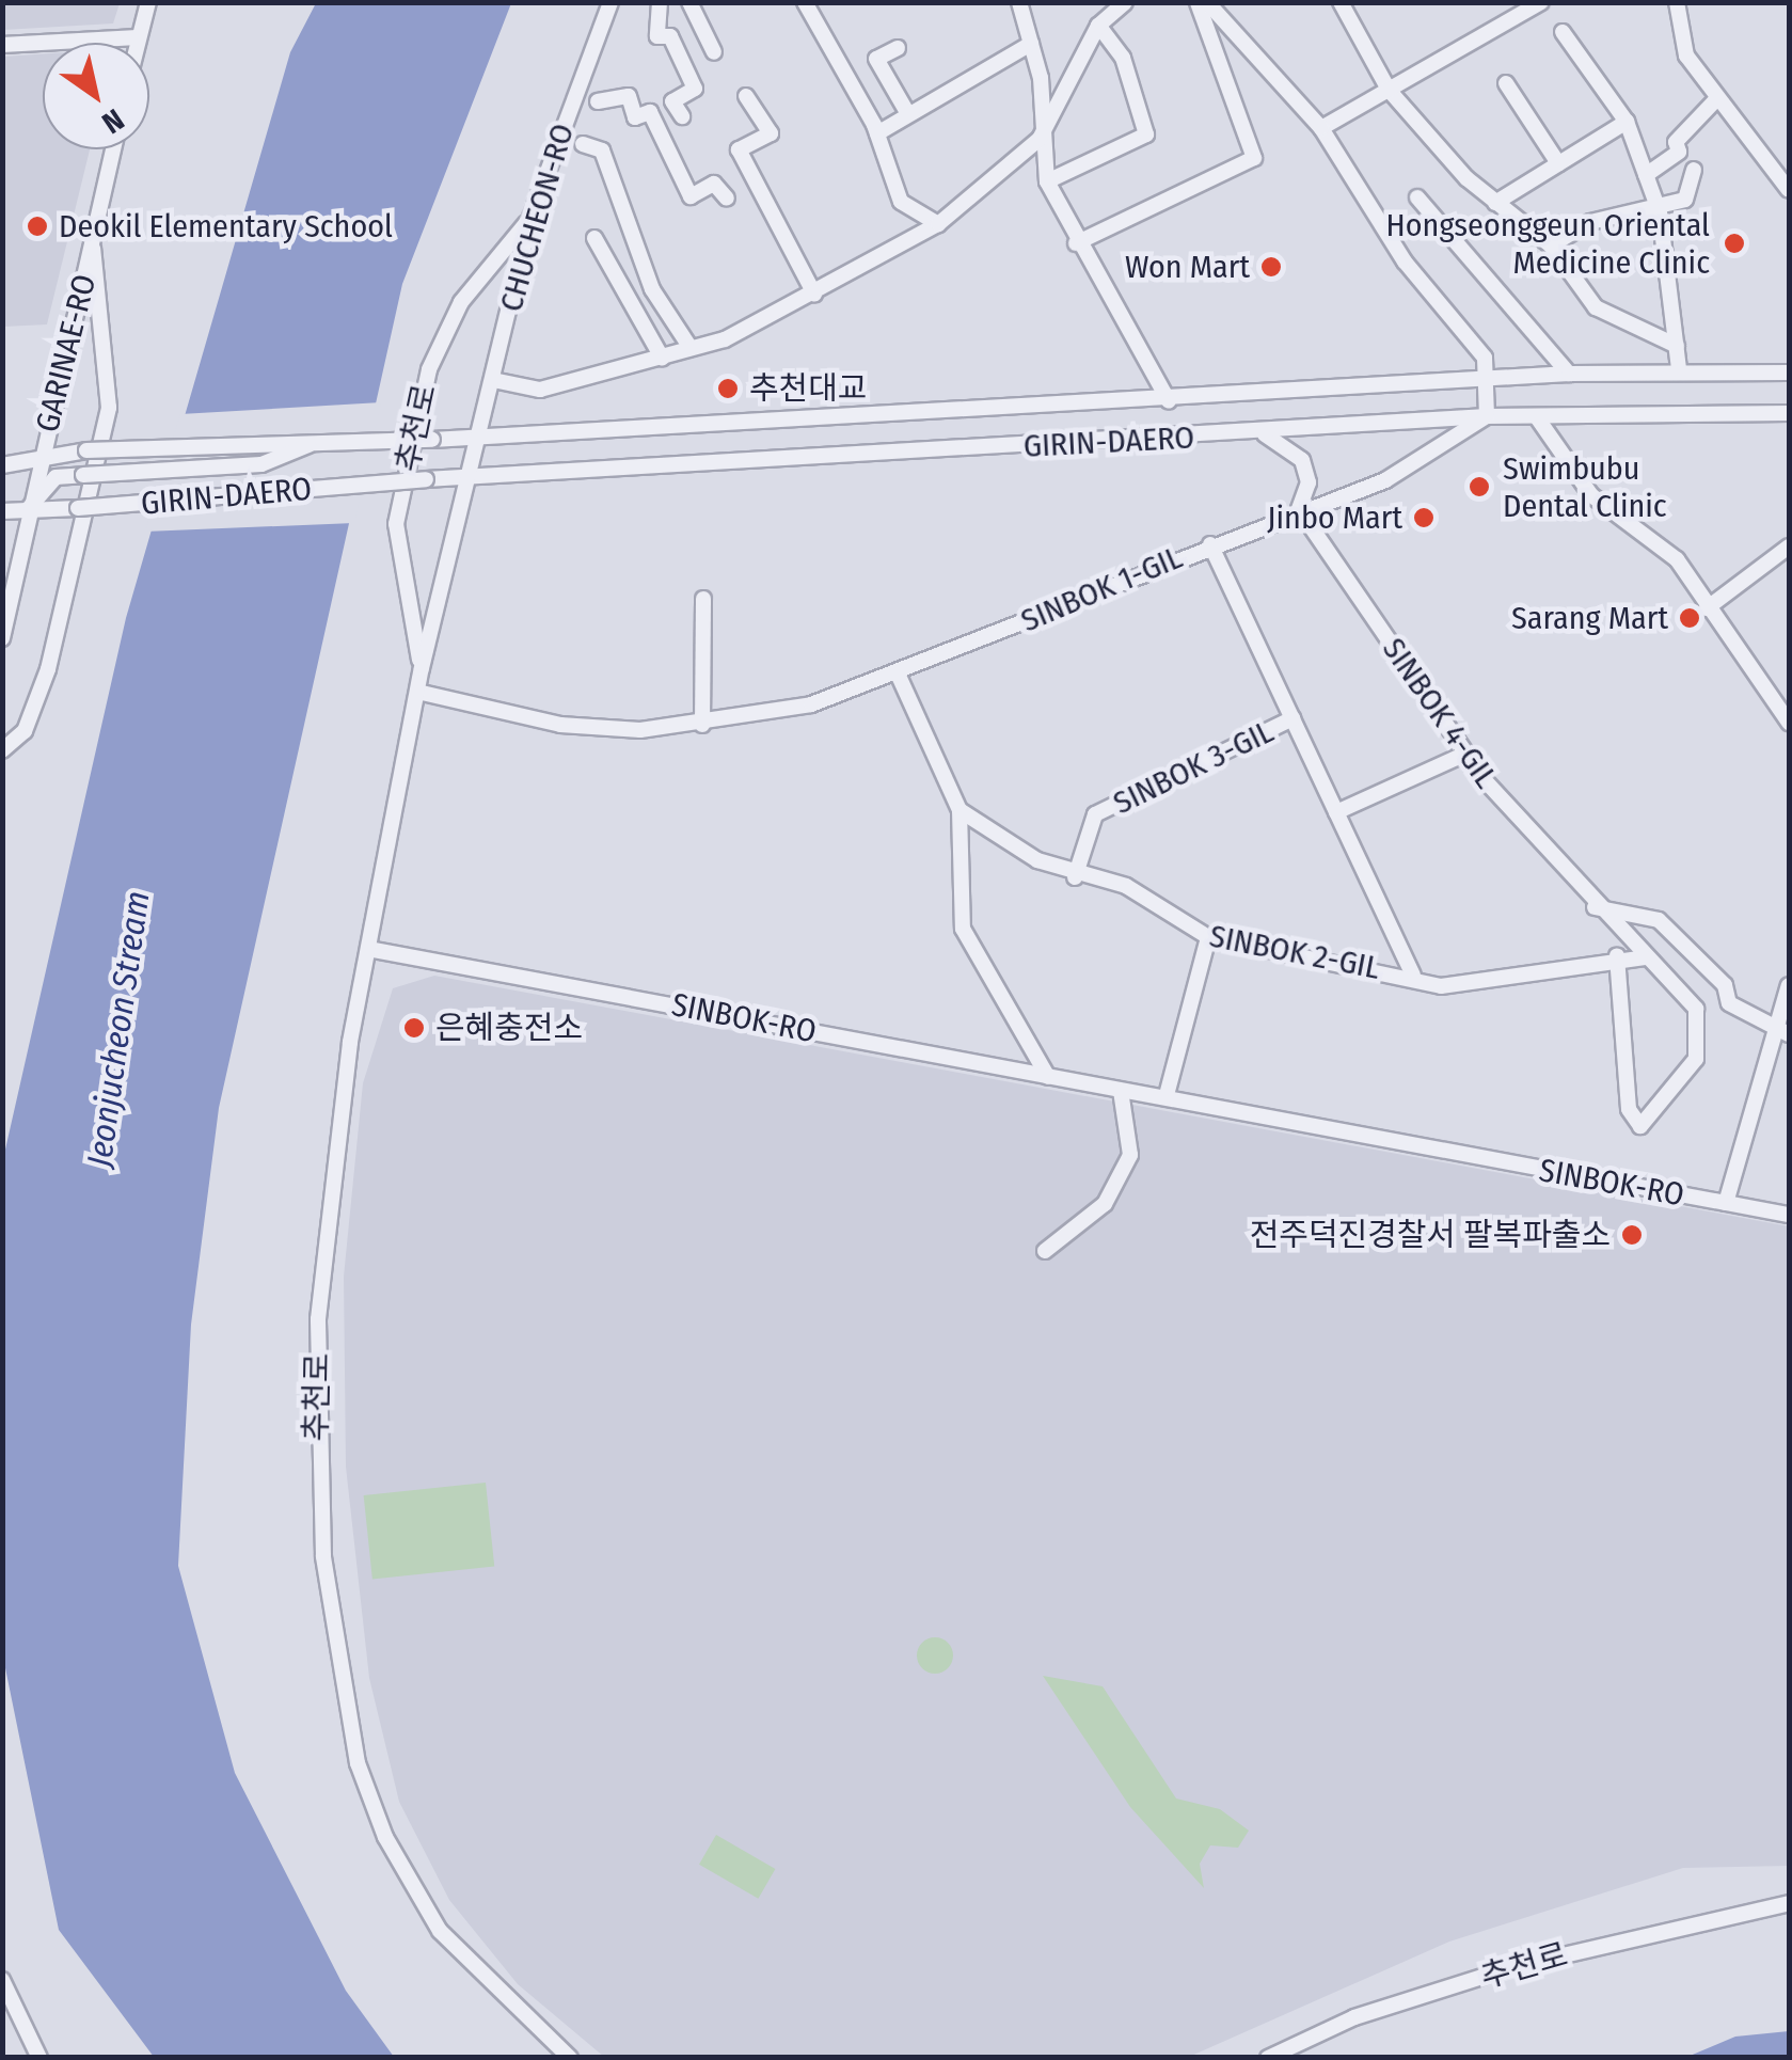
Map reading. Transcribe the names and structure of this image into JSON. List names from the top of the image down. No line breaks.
{"streets":{"street":["CHUCHEON-RO","GARINAE-RO","추천로","GIRIN-DAERO","SINBOK 1-GIL","SINBOK 4-GIL","SINBOK 3-GIL","SINBOK 2-GIL","SINBOK-RO"]},"crossings":[["CHUCHEON-RO","추천로"],["CHUCHEON-RO","GIRIN-DAERO"],["GARINAE-RO","GIRIN-DAERO"],["추천로","GIRIN-DAERO"],["추천로","SINBOK 1-GIL"],["추천로","SINBOK-RO"],["GIRIN-DAERO","SINBOK 1-GIL"],["SINBOK 1-GIL","SINBOK 4-GIL"],["SINBOK 1-GIL","SINBOK 3-GIL"],["SINBOK 4-GIL","SINBOK 2-GIL"],["SINBOK 3-GIL","SINBOK 2-GIL"]],"water":["Jeonjucheon Stream"],"places":["Deokil Elementary School","Hongseonggeun Oriental Medicine Clinic","Won Mart","추천대교","Swimbubu Dental Clinic","Jinbo Mart","Sarang Mart","은혜충전소","전주덕진경찰서 팔복파출소"],"north":"bottom right"}
